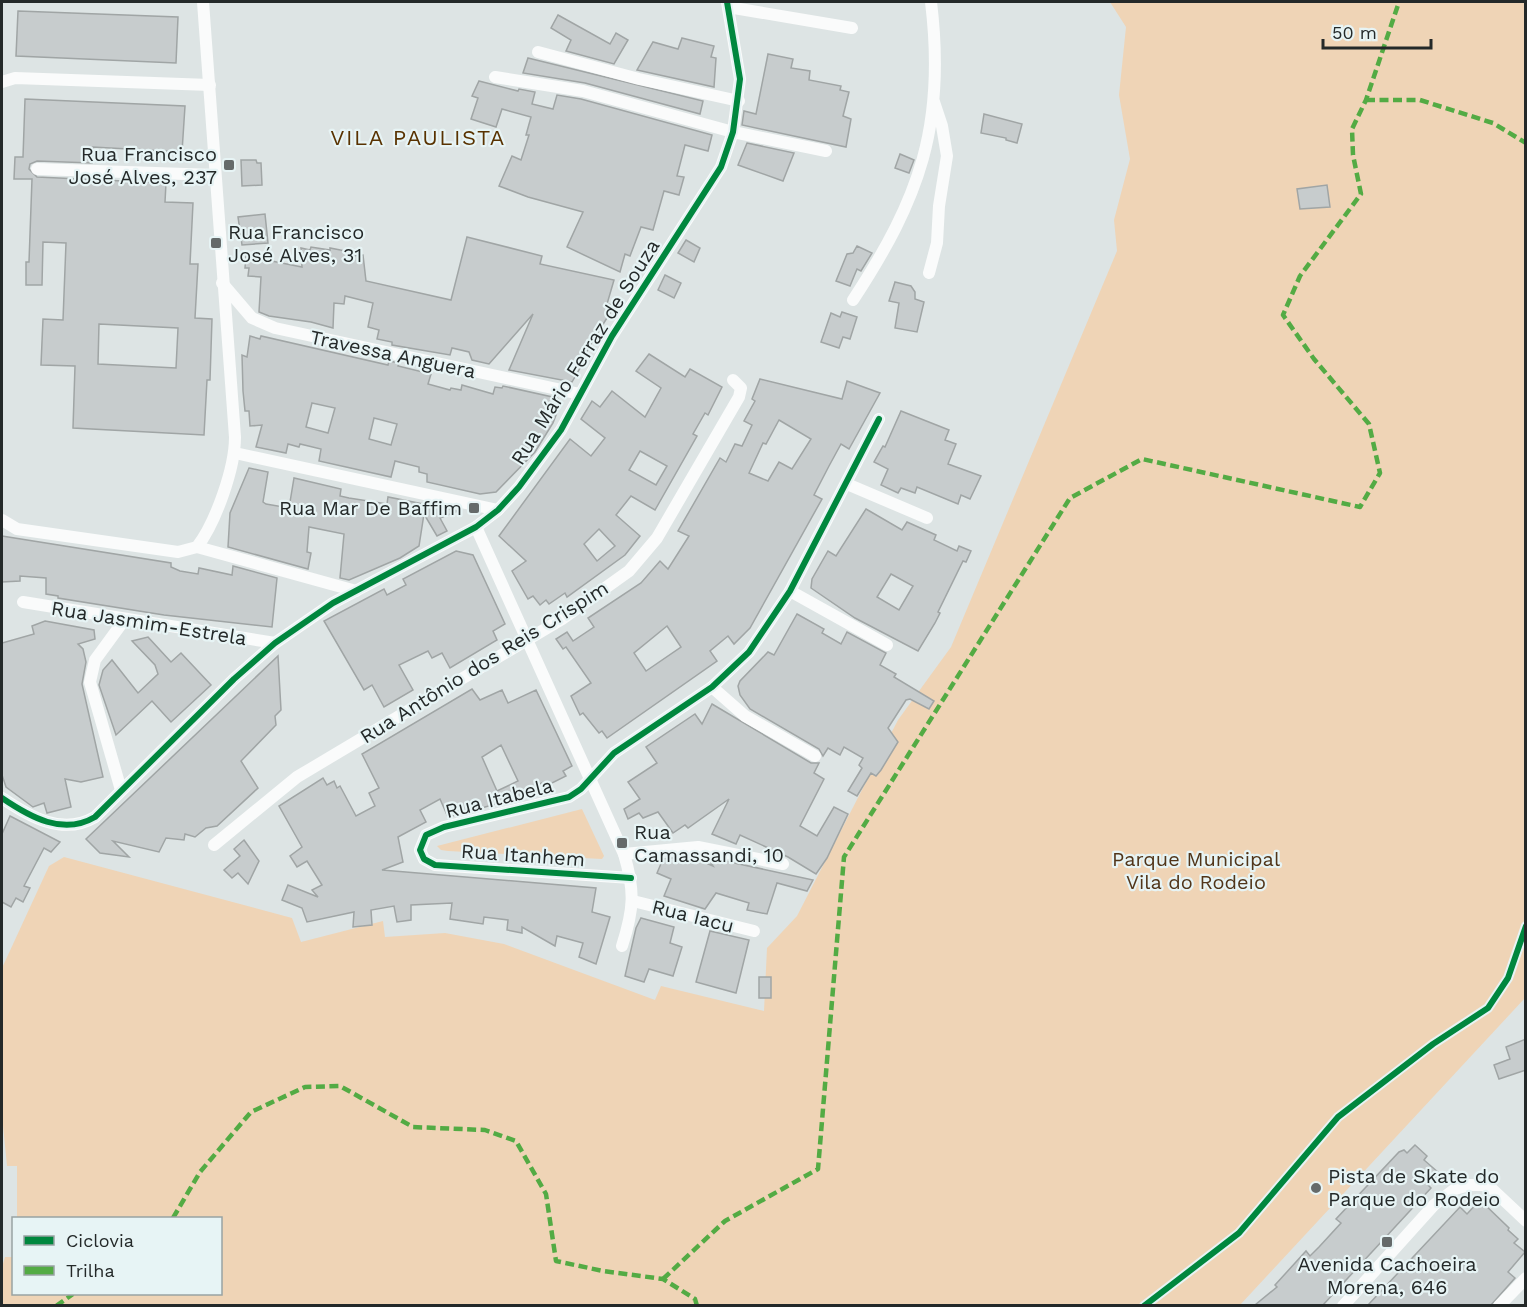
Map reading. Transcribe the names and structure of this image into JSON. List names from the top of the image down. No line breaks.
{"streets":{"street":["Rua Mário Ferraz de Souza","Travessa Anguera","Rua Jasmim-Estrela","Rua Antônio dos Reis Crispim","Rua Itabela","Rua Itanhem","Rua Iacu"]},"crossings":[["Rua Mário Ferraz de Souza","Travessa Anguera"],["Rua Mário Ferraz de Souza","Rua Jasmim-Estrela"],["Rua Itabela","Rua Itanhem"]],"districts":["VILA PAULISTA"],"parks":["Parque Municipal Vila do Rodeio"],"places":{"transit":["Rua Francisco José Alves, 237","Rua Francisco José Alves, 31","Rua Mar De Baffim","Rua Camassandi, 10","Avenida Cachoeira Morena, 646"],"other":["Pista de Skate do Parque do Rodeio"]},"legend":["Ciclovia","Trilha"],"scale_bar":"50 m"}
